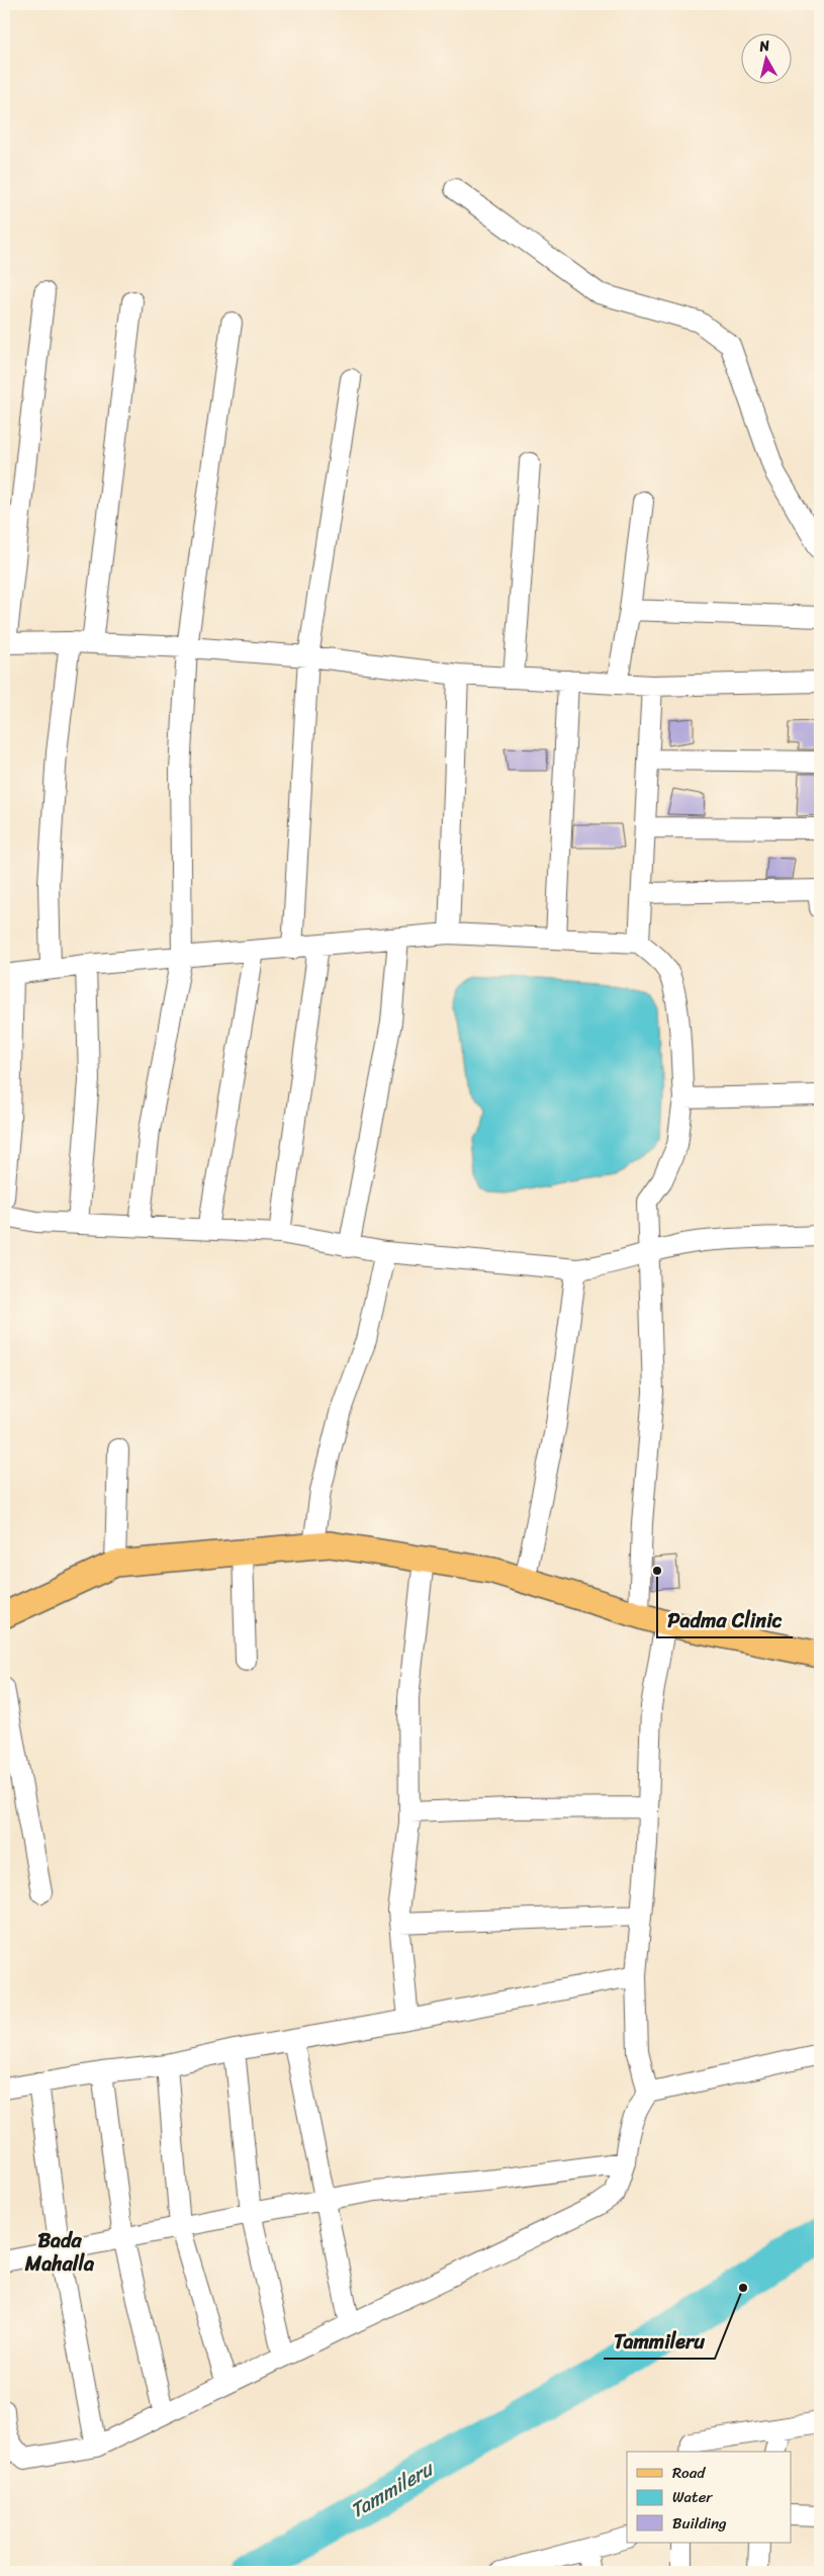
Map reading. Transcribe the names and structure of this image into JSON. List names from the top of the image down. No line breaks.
{"districts":["Bada Mahalla"],"water":["Tammileru"],"places":["Padma Clinic","Tammileru"],"legend":["Road","Water","Building"],"north":"top"}
